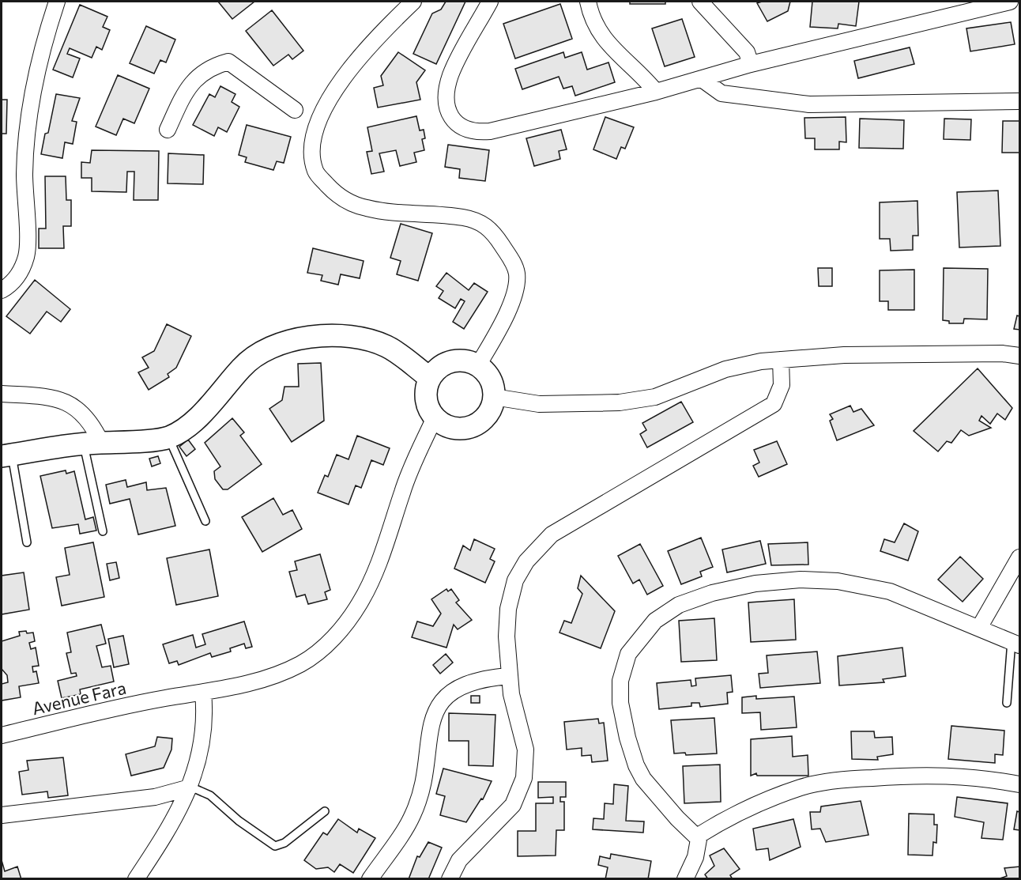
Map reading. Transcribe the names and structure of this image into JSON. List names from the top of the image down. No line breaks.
{"streets":{"street":["Avenue Fara"]}}
